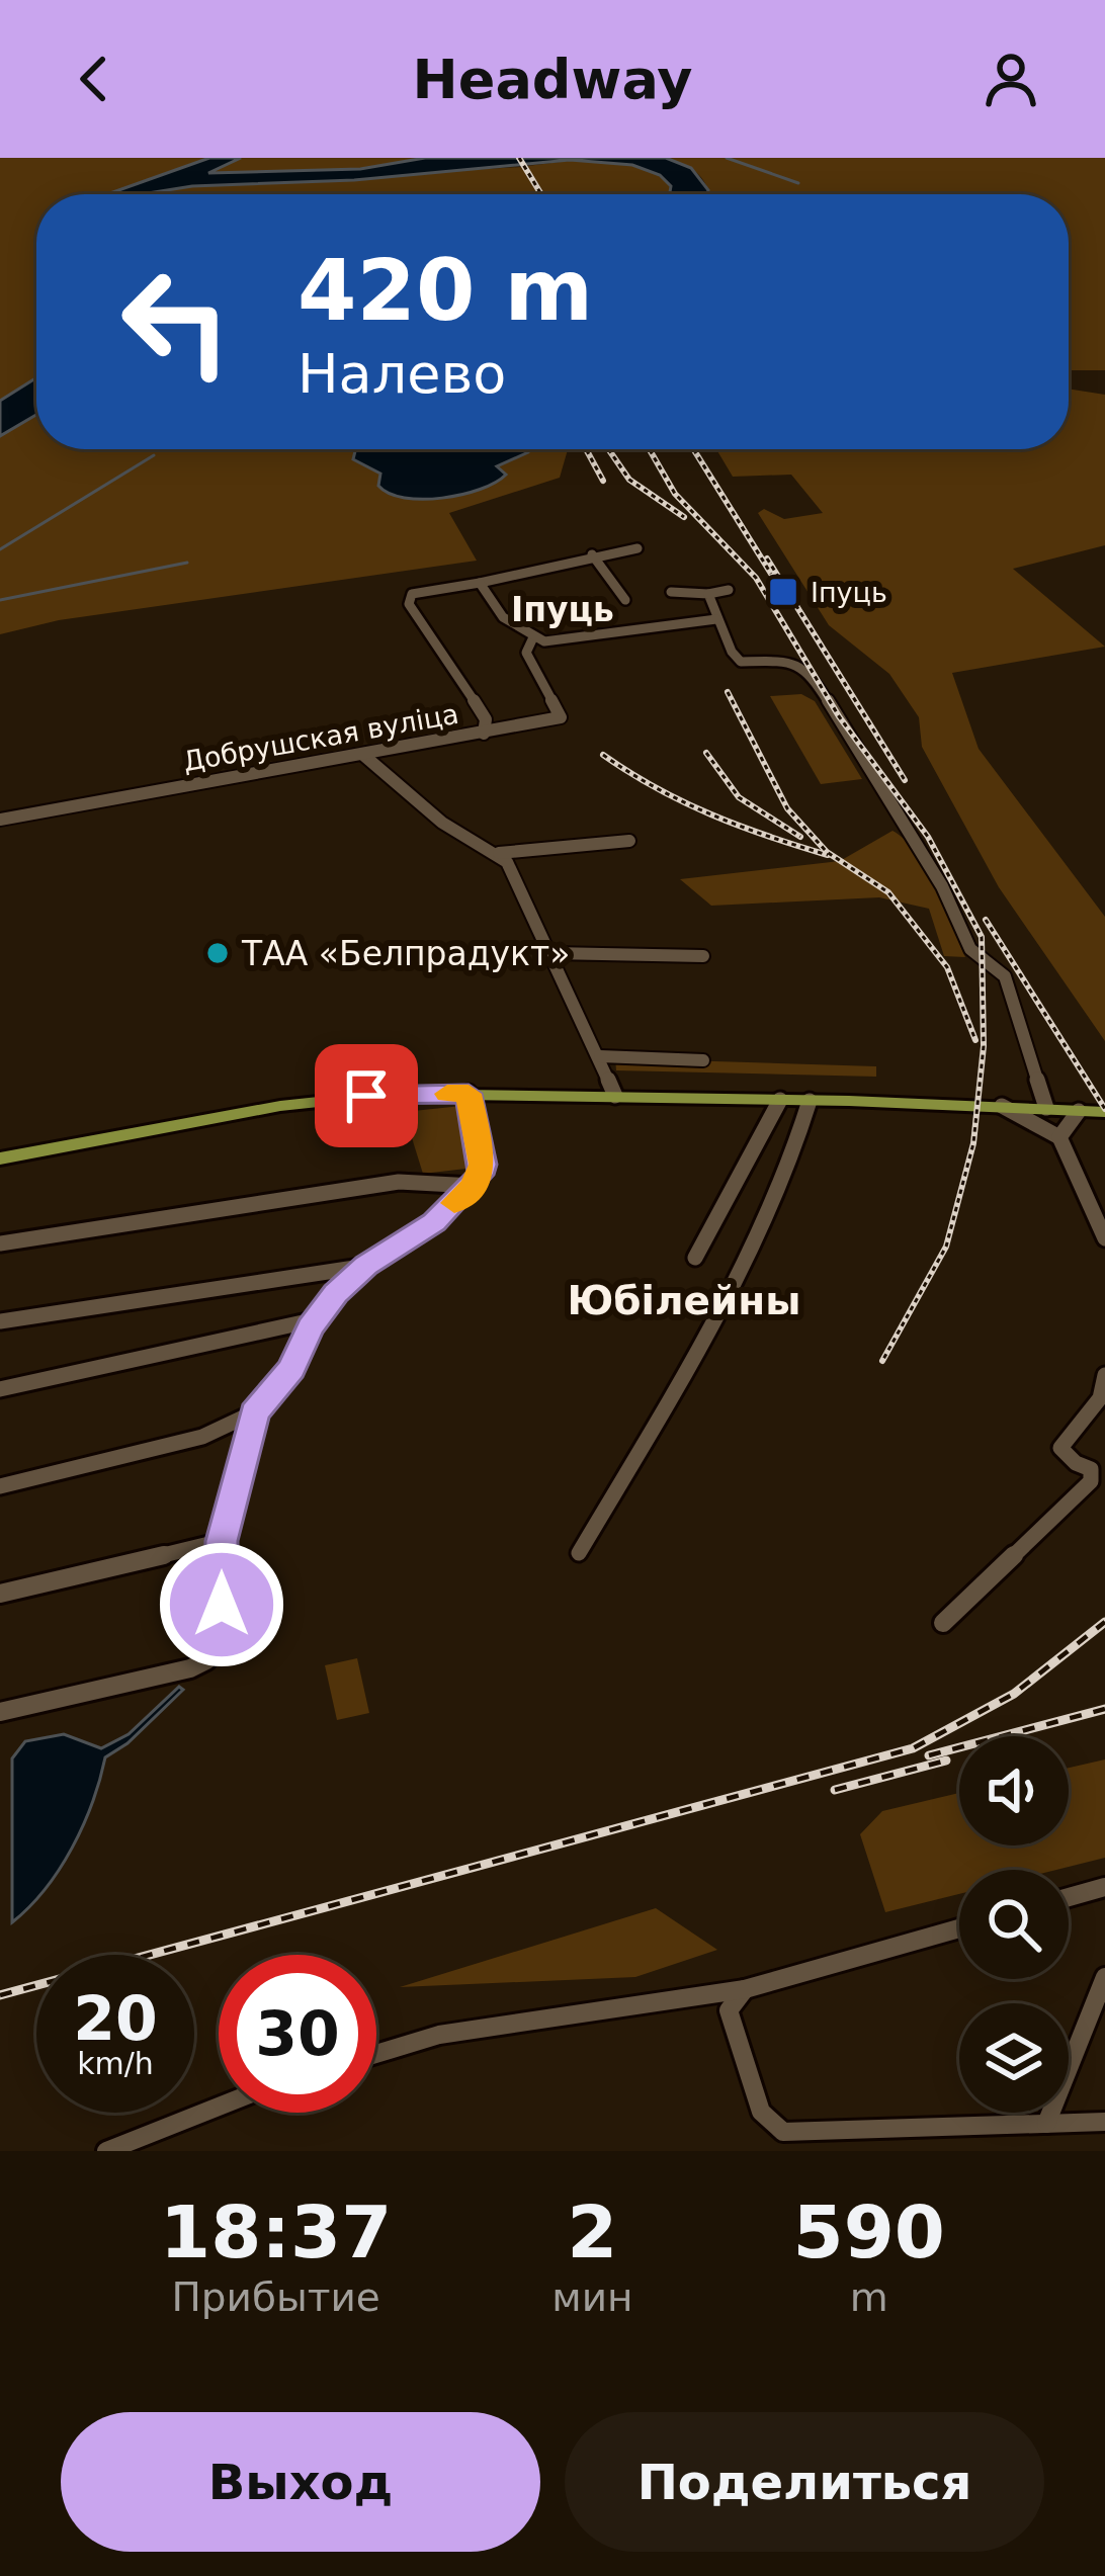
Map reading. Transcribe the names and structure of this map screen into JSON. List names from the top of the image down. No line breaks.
{"streets":{"street":["Добрушская вуліца"]},"districts":["Іпуць","Юбілейны"],"places":{"transit":["Іпуць"],"other":["ТАА «Белпрадукт»"]},"page":{"header":"Headway","turn":["420 m","Налево"],"speed":"20 km/h","limit":"30","eta":["18:37","Прибытие","2","мин","590","m"],"buttons":["Выход","Поделиться"]}}
